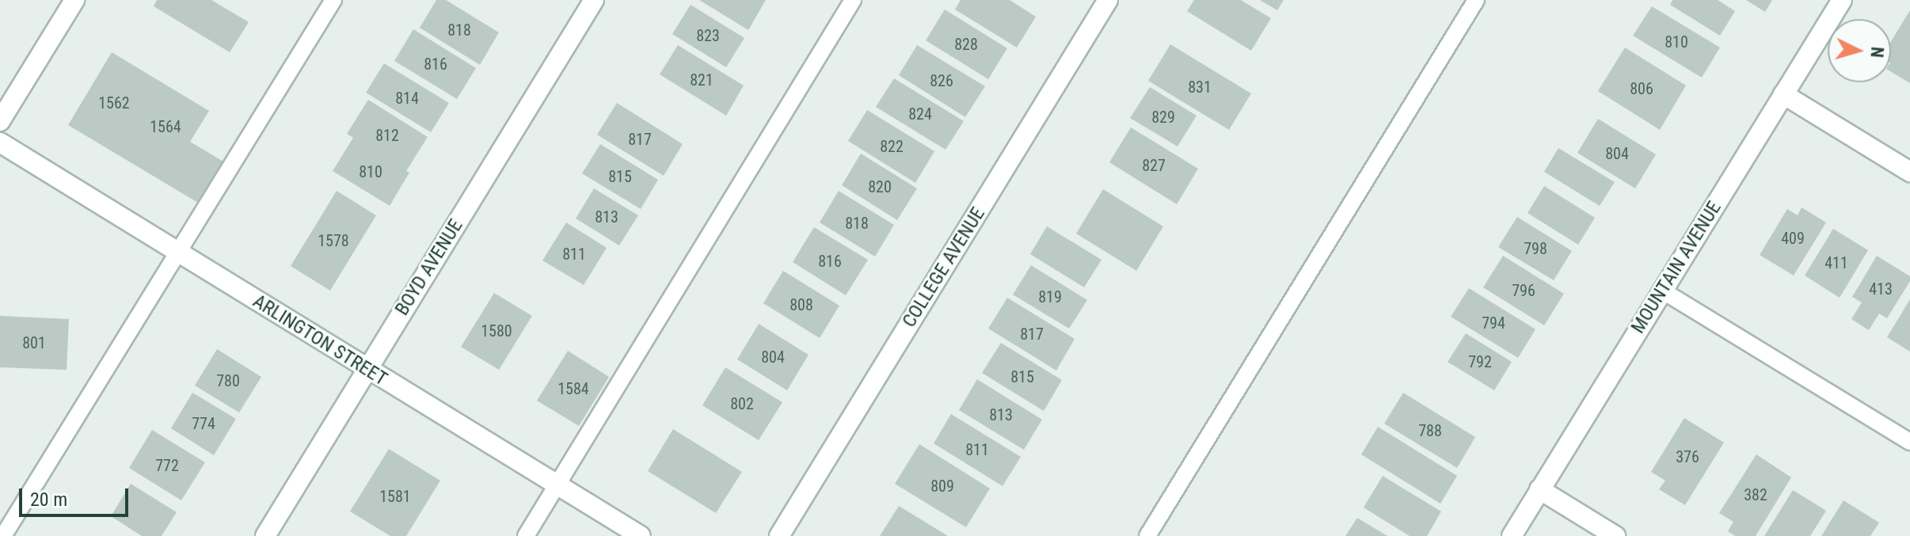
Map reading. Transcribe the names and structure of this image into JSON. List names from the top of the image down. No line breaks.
{"streets":{"street":["BOYD AVENUE","COLLEGE AVENUE","MOUNTAIN AVENUE","ARLINGTON STREET"]},"crossings":[["BOYD AVENUE","ARLINGTON STREET"]],"house_numbers":["818","823","810","828","816","821","826","831","806","814","1562","824","829","1564","812","817","822","804","827","810","815","820","813","818","409","1578","798","811","816","411","413","796","819","808","794","1580","817","801","804","792","815","780","1584","802","813","774","788","811","376","772","809","382","1581"],"scale_bar":"20 m","north":"right"}
